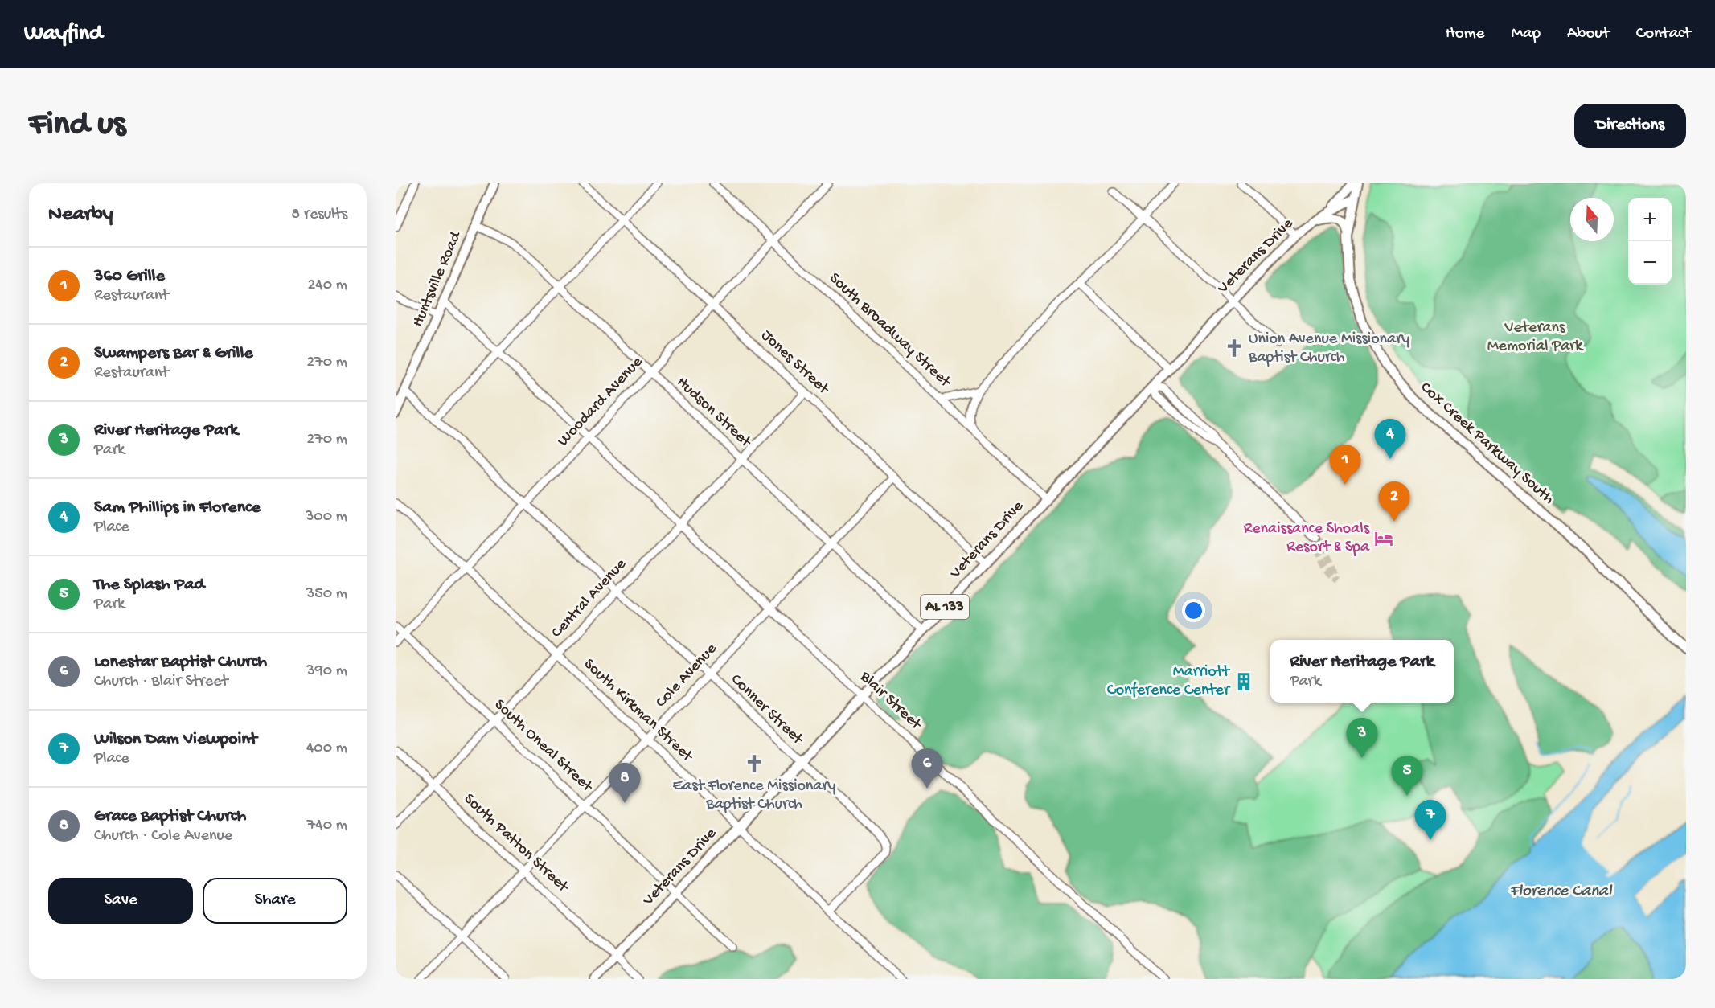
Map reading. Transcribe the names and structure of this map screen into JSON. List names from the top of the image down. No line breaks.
{"streets":{"main road":["Veterans Drive","Huntsville Road","Cox Creek Parkway South","AL 133"],"street":["South Broadway Street","Jones Street","Woodard Avenue","Hudson Street","Central Avenue","Cole Avenue","Blair Street","Conner Street","South Kirkman Street","South Oneal Street","South Patton Street"]},"crossings":[["Veterans Drive","South Broadway Street"],["Veterans Drive","Jones Street"],["Veterans Drive","Hudson Street"],["Veterans Drive","Cox Creek Parkway South"],["Veterans Drive","Blair Street"],["Veterans Drive","Conner Street"],["Veterans Drive","South Kirkman Street"],["Veterans Drive","South Oneal Street"],["Veterans Drive","South Patton Street"],["Huntsville Road","Hudson Street"],["Huntsville Road","Blair Street"],["Huntsville Road","Conner Street"],["South Broadway Street","Woodard Avenue"],["Jones Street","Woodard Avenue"],["Jones Street","Central Avenue"],["Jones Street","Cole Avenue"],["Woodard Avenue","Hudson Street"],["Woodard Avenue","Blair Street"],["Woodard Avenue","Conner Street"],["Woodard Avenue","South Kirkman Street"],["Woodard Avenue","South Oneal Street"],["Hudson Street","Central Avenue"],["Hudson Street","Cole Avenue"],["Central Avenue","Blair Street"],["Central Avenue","Conner Street"],["Central Avenue","South Kirkman Street"],["Central Avenue","South Oneal Street"],["Central Avenue","South Patton Street"],["Cole Avenue","Blair Street"],["Cole Avenue","Conner Street"],["Cole Avenue","South Kirkman Street"],["Cole Avenue","South Oneal Street"],["Cole Avenue","South Patton Street"],["Conner Street","South Kirkman Street"]],"water":["Florence Canal"],"parks":["Veterans Memorial Park"],"places":{"church":["Union Avenue Missionary Baptist Church","East Florence Missionary Baptist Church"],"hotel":["Renaissance Shoals Resort & Spa"],"building":["Marriott Conference Center"]},"north":"top","page":{"header":"Wayfind","nav":["Home","Map","About","Contact"],"buttons":["Directions",["Save","Share"]],"title":"Find us","heading":["Nearby","8 results"],"map_buttons":["+","−"],"list":[{"mark":"1","name":"360 Grille","note":"Restaurant","value":"240 m"},{"mark":"2","name":"Swampers Bar & Grille","note":"Restaurant","value":"270 m"},{"mark":"3","name":"River Heritage Park","note":"Park","value":"270 m"},{"mark":"4","name":"Sam Phillips in Florence","note":"Place","value":"300 m"},{"mark":"5","name":"The Splash Pad","note":"Park","value":"350 m"},{"mark":"6","name":"Lonestar Baptist Church","note":"Church · Blair Street","value":"390 m"},{"mark":"7","name":"Wilson Dam Viewpoint","note":"Place","value":"400 m"},{"mark":"8","name":"Grace Baptist Church","note":"Church · Cole Avenue","value":"740 m"}],"pins":["4","1","2","3","6","5","8","7"],"popup":["River Heritage Park","Park"]}}
